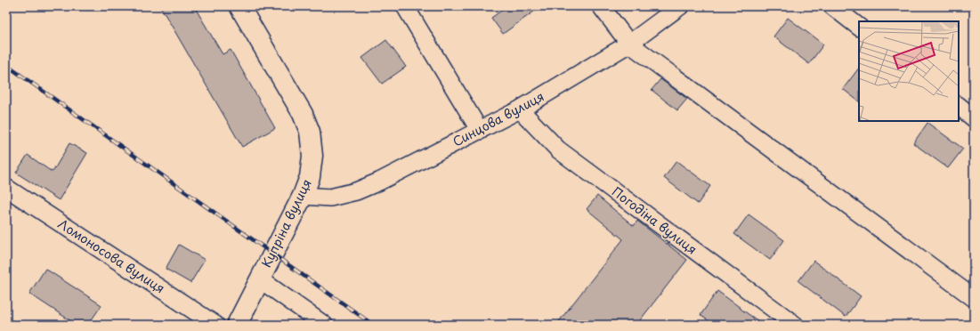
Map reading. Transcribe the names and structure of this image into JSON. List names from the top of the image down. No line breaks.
{"streets":{"main road":["Купріна вулиця"],"street":["Синцова вулиця","Погодіна вулиця","Ломоносова вулиця"]},"crossings":[["Синцова вулиця","Погодіна вулиця"],["Синцова вулиця","Купріна вулиця"]]}
